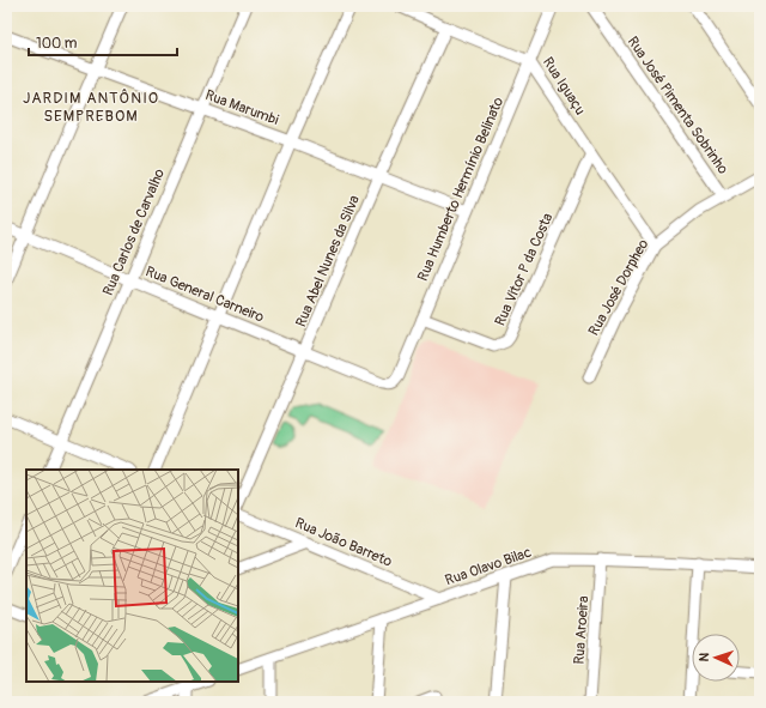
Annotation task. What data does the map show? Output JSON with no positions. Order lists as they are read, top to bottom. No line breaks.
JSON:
{"streets":{"street":["Rua Iguaçu","Rua José Pimenta Sobrinho","Rua Marumbi","Rua Humberto Hermínio Belinato","Rua Carlos de Carvalho","Rua Abel Nunes da Silva","Rua Vitor P da Costa","Rua José Dorpheo","Rua General Carneiro","Rua João Barreto","Rua Olavo Bilac","Rua Aroeira"]},"crossings":[["Rua Iguaçu","Rua Humberto Hermínio Belinato"],["Rua Iguaçu","Rua Abel Nunes da Silva"],["Rua Iguaçu","Rua Vitor P da Costa"],["Rua Iguaçu","Rua José Dorpheo"],["Rua José Pimenta Sobrinho","Rua José Dorpheo"],["Rua Marumbi","Rua Humberto Hermínio Belinato"],["Rua Marumbi","Rua Carlos de Carvalho"],["Rua Marumbi","Rua Abel Nunes da Silva"],["Rua Humberto Hermínio Belinato","Rua Vitor P da Costa"],["Rua Humberto Hermínio Belinato","Rua General Carneiro"],["Rua Carlos de Carvalho","Rua General Carneiro"],["Rua Abel Nunes da Silva","Rua General Carneiro"],["Rua João Barreto","Rua Olavo Bilac"],["Rua Olavo Bilac","Rua Aroeira"]],"districts":["JARDIM ANTÔNIO SEMPREBOM"],"scale_bar":"100 m","north":"left"}
